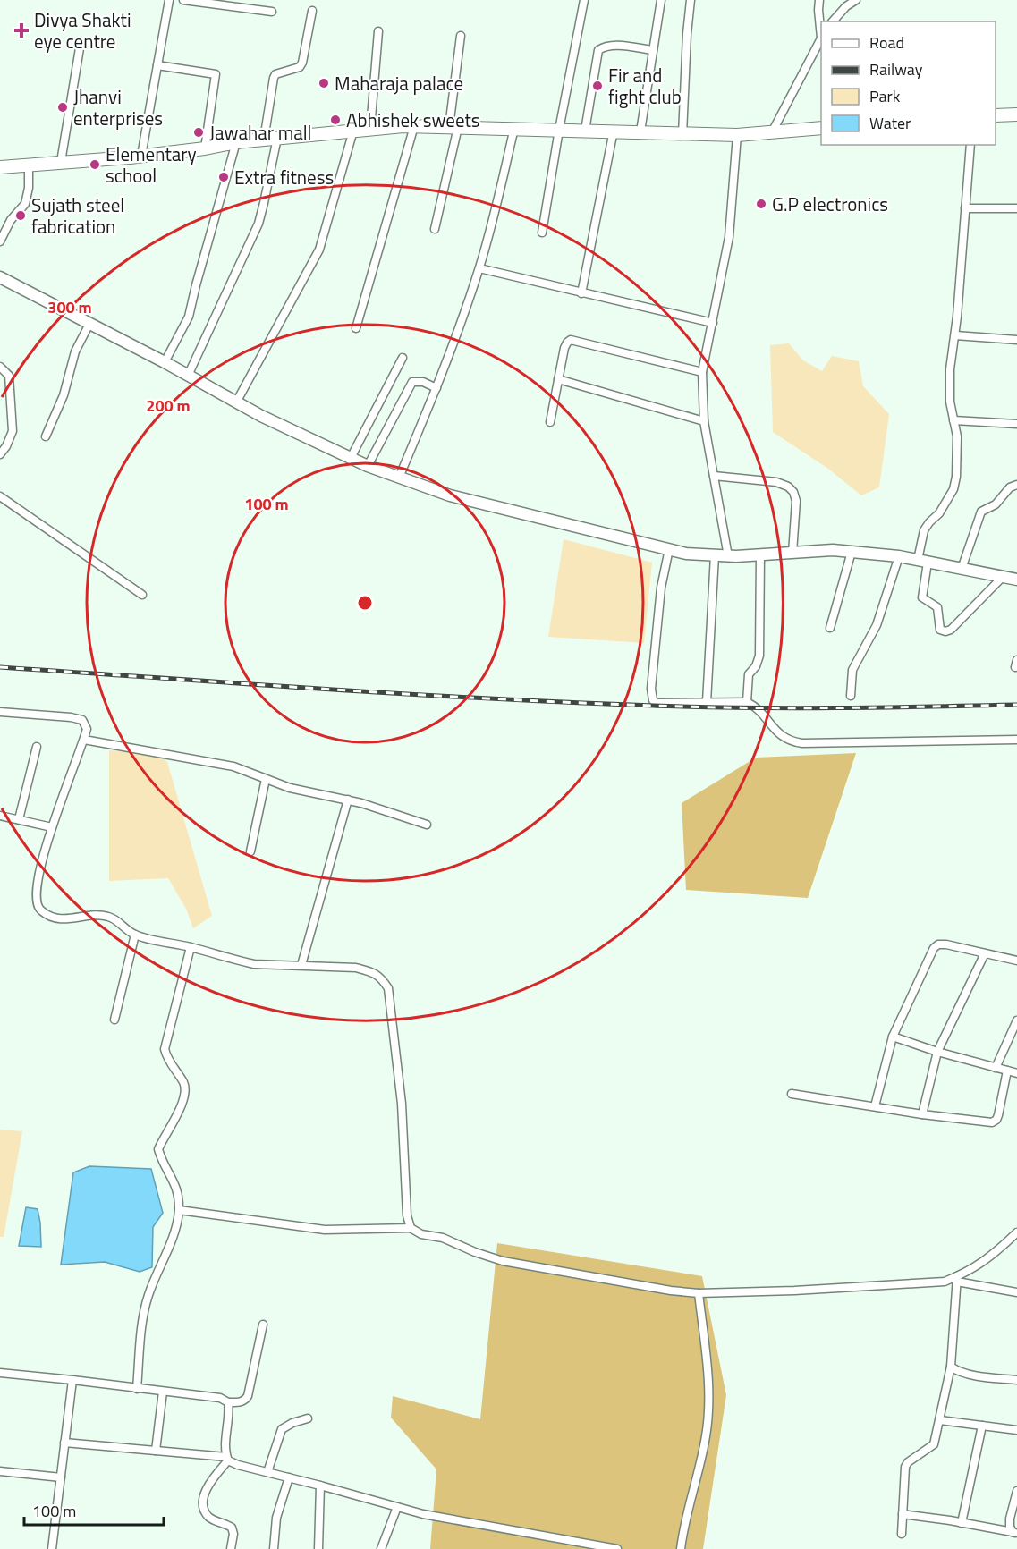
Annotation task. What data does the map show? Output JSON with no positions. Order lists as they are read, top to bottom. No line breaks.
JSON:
{"places":{"health":["Divya Shakti eye centre"],"other":["Maharaja palace","Fir and fight club","Jhanvi enterprises","Abhishek sweets","Jawahar mall","Elementary school","Extra fitness","G.P electronics","Sujath steel fabrication"]},"legend":["Road","Railway","Park","Water"],"scale_bar":"100 m","rings":["300 m","200 m","100 m"]}
